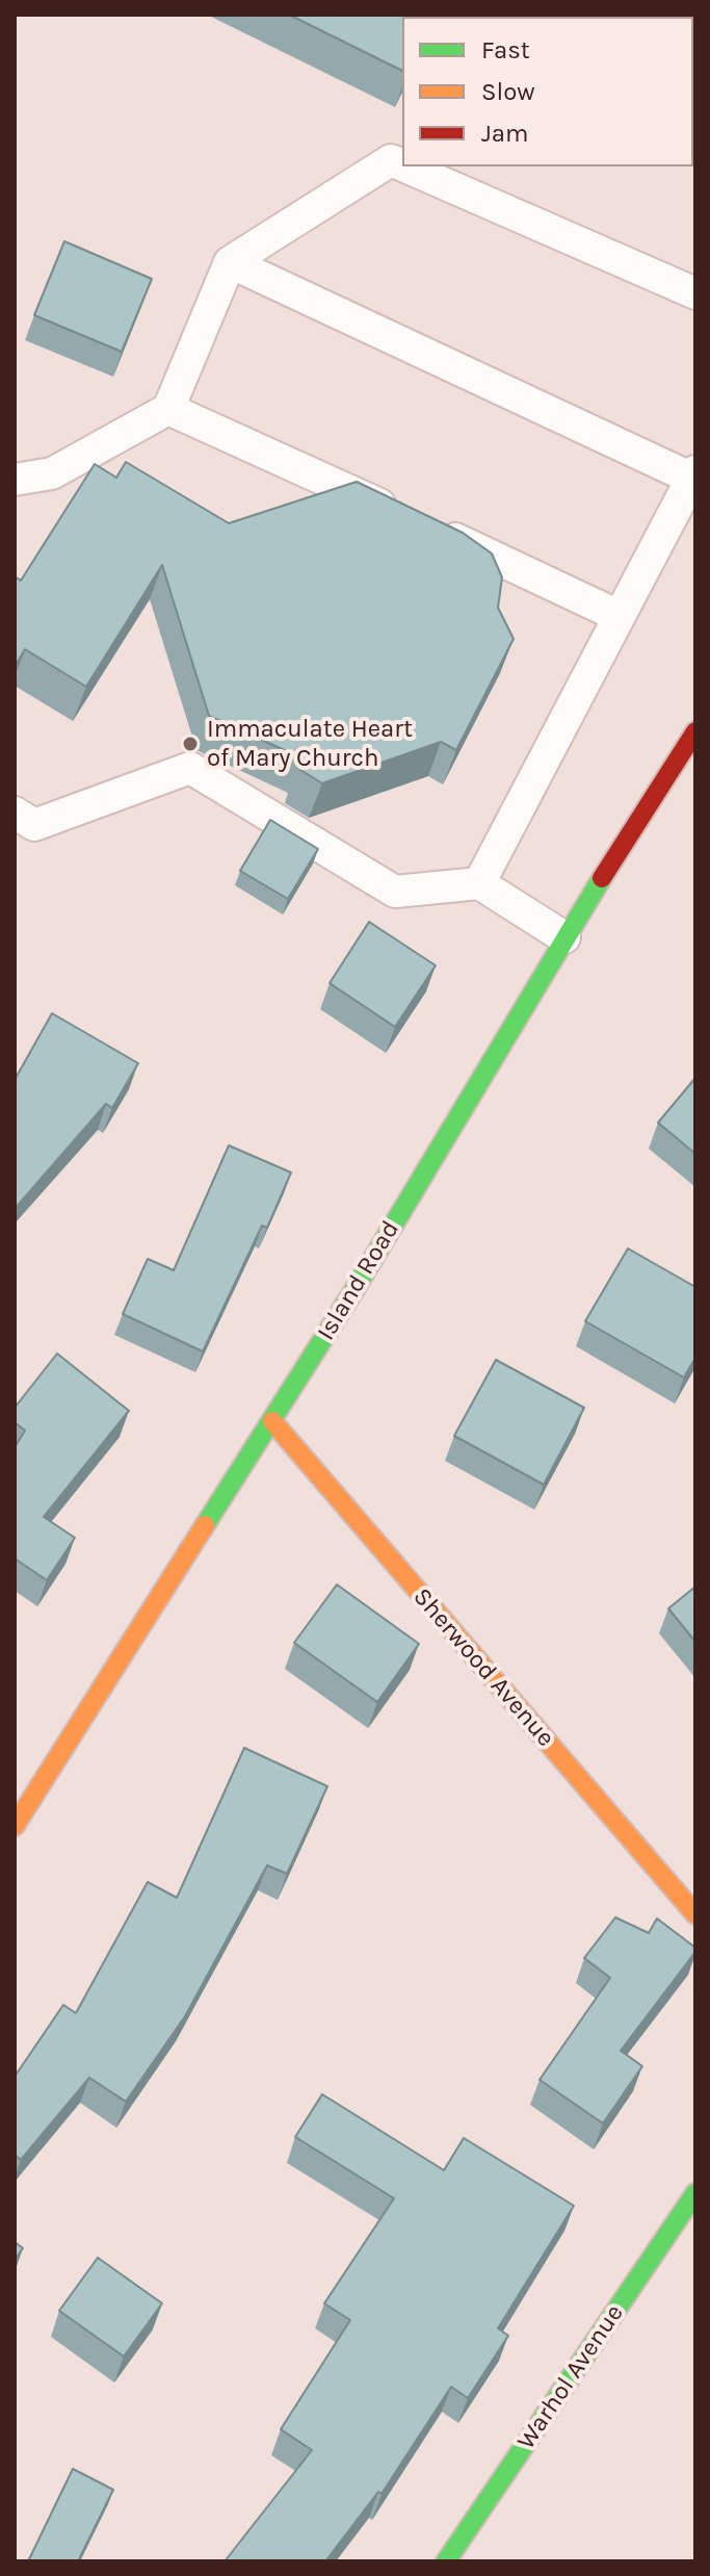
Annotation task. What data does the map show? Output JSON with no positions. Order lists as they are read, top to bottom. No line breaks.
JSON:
{"streets":{"main road":["Island Road","Sherwood Avenue","Warhol Avenue"]},"crossings":[["Island Road","Sherwood Avenue"]],"places":["Immaculate Heart of Mary Church"],"legend":["Fast","Slow","Jam"]}
